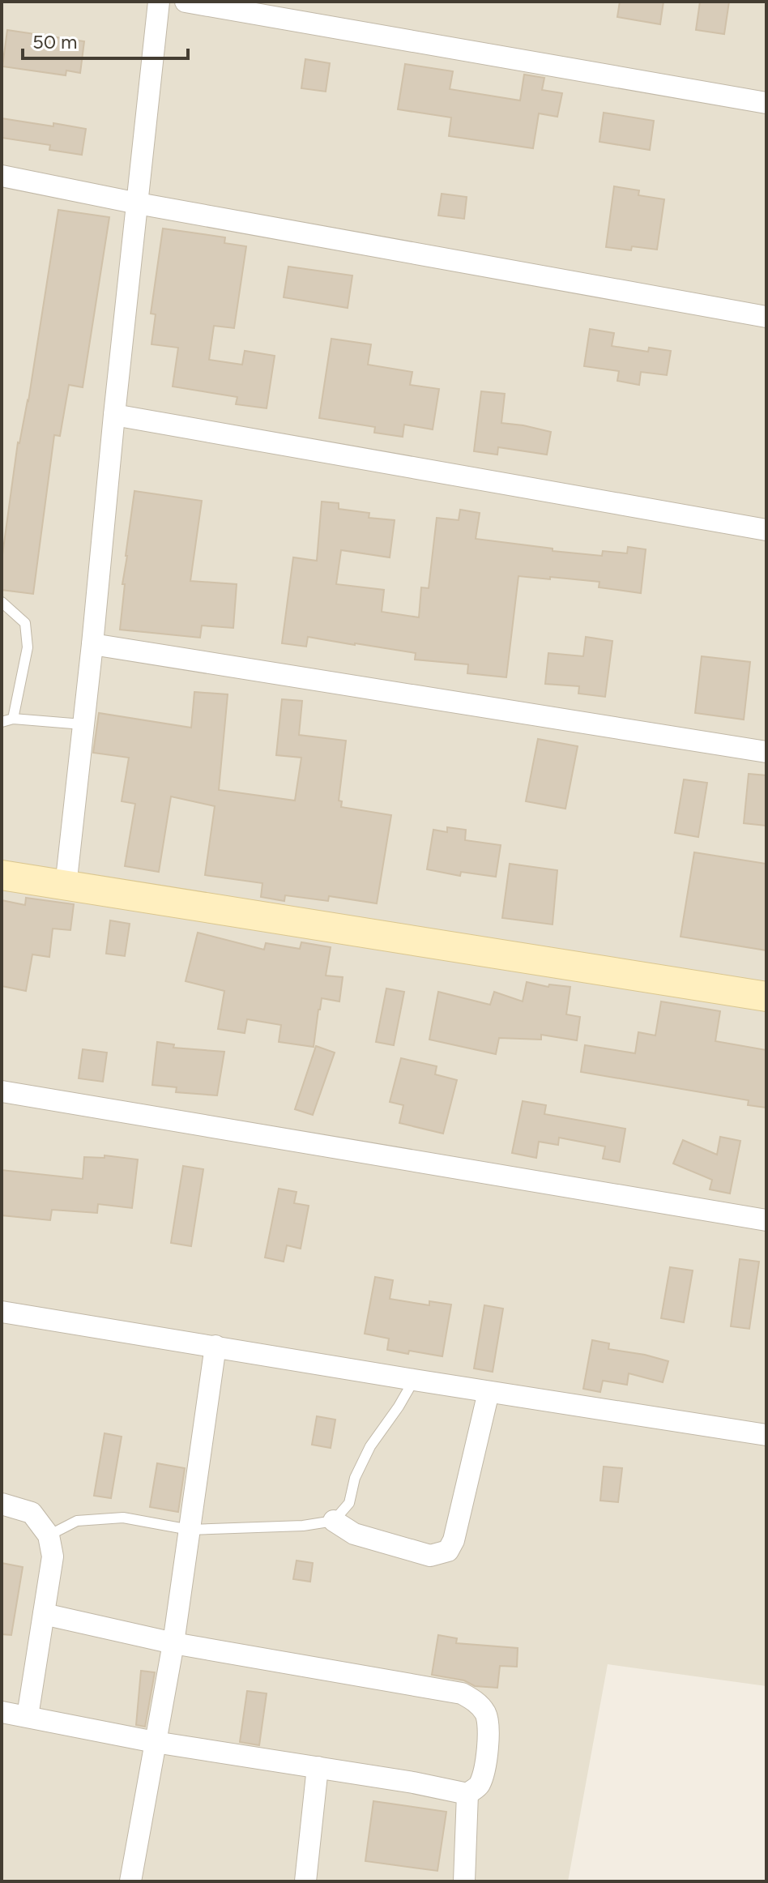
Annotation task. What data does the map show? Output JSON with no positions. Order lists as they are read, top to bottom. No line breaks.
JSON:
{"scale_bar":"50 m"}
